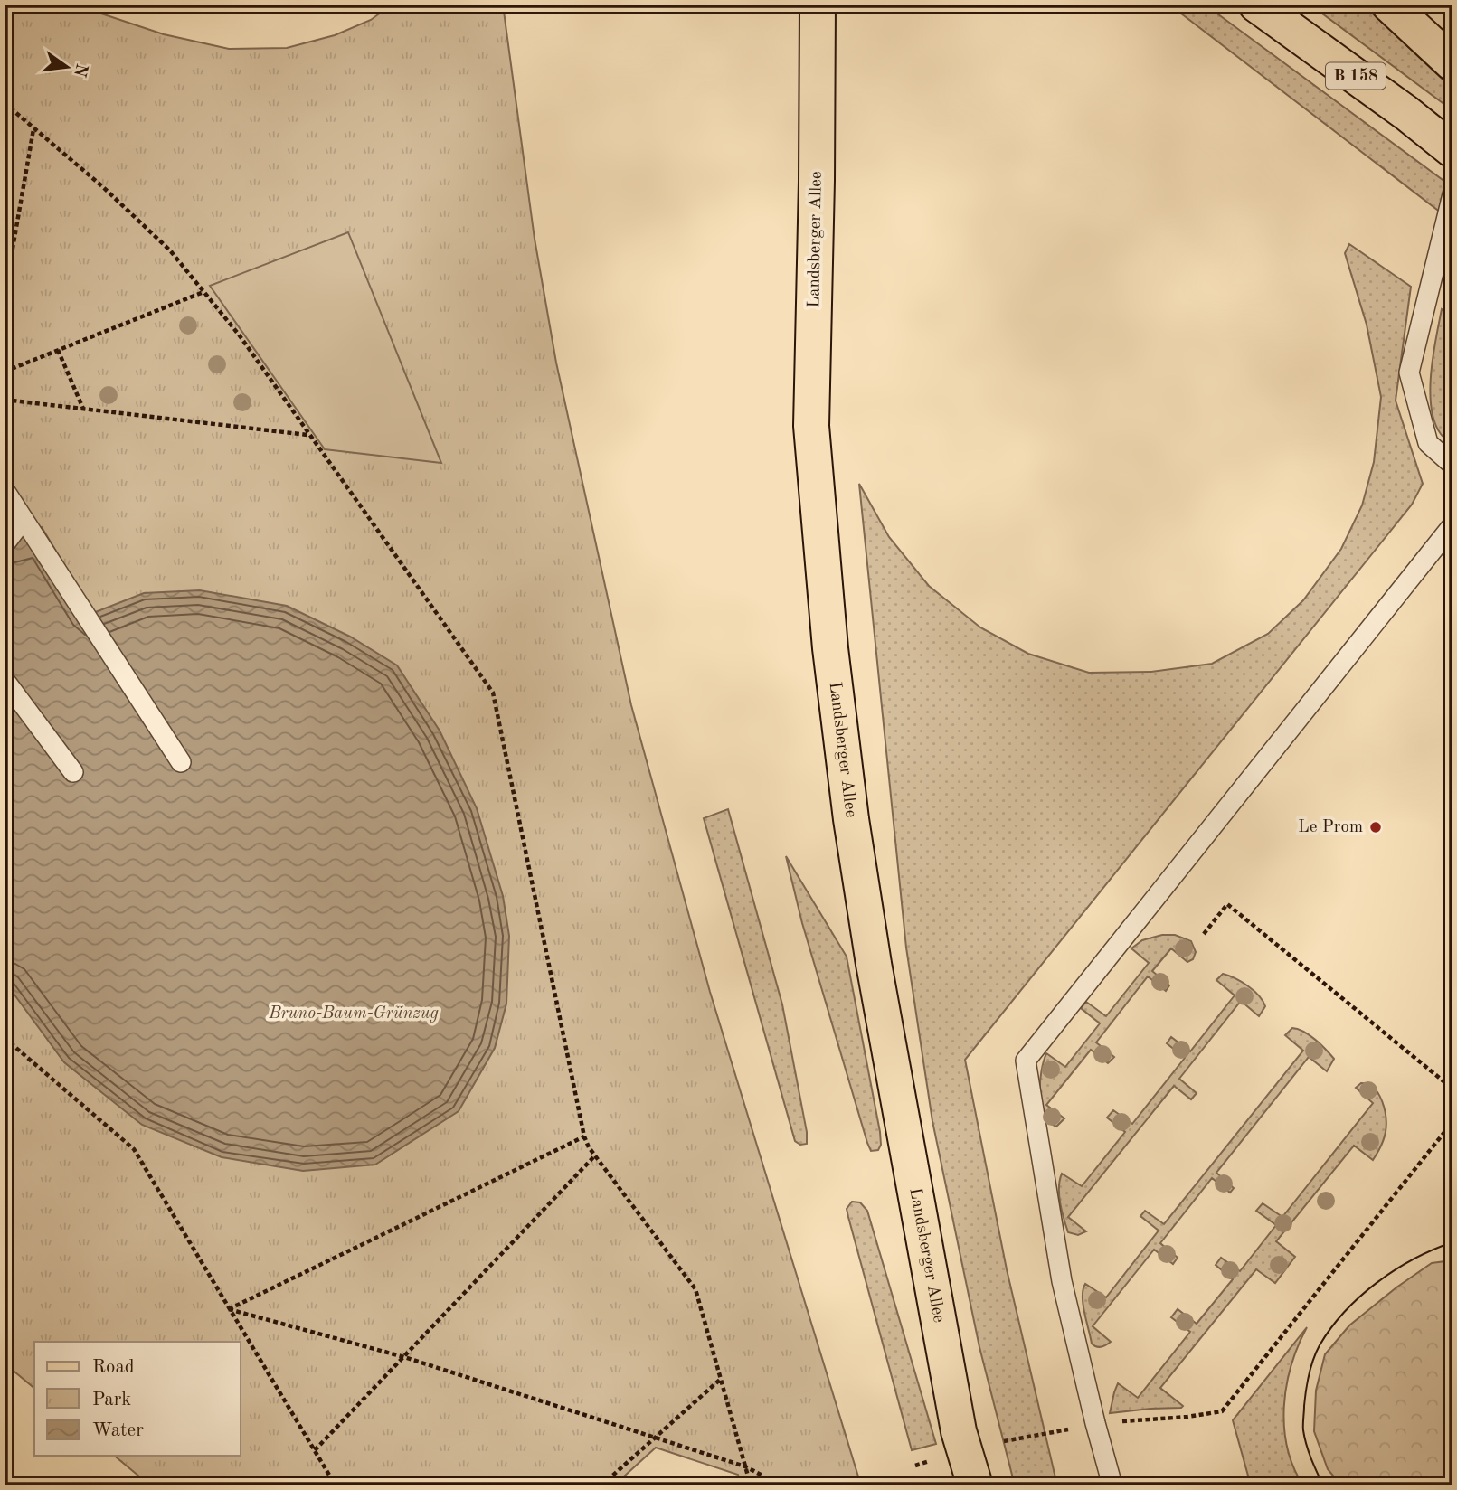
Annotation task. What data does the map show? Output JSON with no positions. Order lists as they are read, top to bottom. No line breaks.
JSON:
{"streets":{"main road":["B 158","Landsberger Allee"]},"parks":["Bruno-Baum-Grünzug"],"places":["Le Prom"],"legend":["Road","Park","Water"],"north":"right"}
